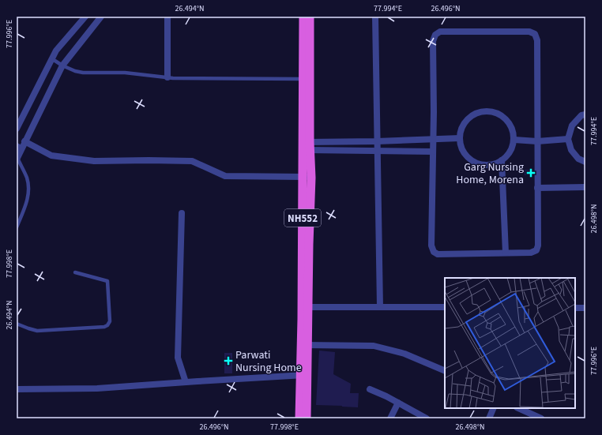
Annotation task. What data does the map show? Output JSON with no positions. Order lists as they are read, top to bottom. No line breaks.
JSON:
{"streets":{"highway":["NH552"]},"places":{"health":["Garg Nursing Home, Morena","Parwati Nursing Home"]},"coordinates":["26.494°N","77.994°E","26.496°N","77.996°E","26.498°N","77.998°E"]}
